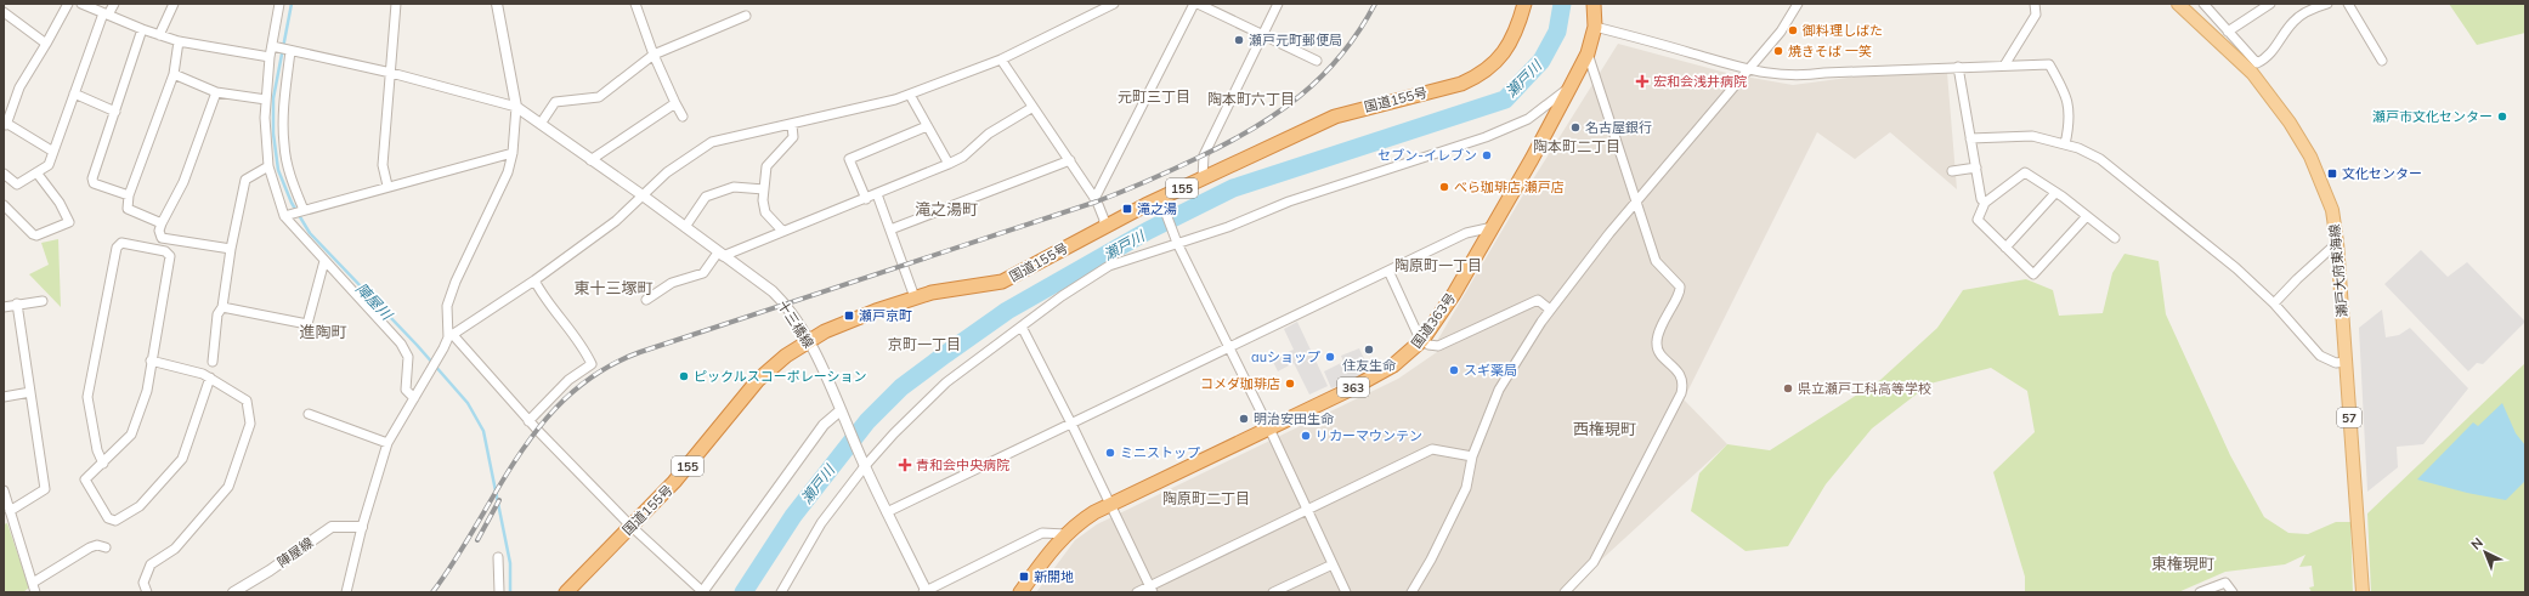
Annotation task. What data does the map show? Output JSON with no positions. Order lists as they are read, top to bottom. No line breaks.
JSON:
{"streets":{"highway":["国道155号","155","国道363号","363"],"main road":["瀬戸大府東海線","57"],"street":["十三橋線","陣屋線"]},"crossings":[["国道155号","十三橋線"]],"districts":["元町三丁目","陶本町六丁目","陶本町二丁目","滝之湯町","陶原町一丁目","東十三塚町","進陶町","京町一丁目","西権現町","陶原町二丁目","東権現町"],"water":["瀬戸川","陣屋川"],"places":{"other":["御料理しばた","瀬戸元町郵便局","焼きそば 一笑","瀬戸市文化センター","名古屋銀行","セブン-イレブン","べら珈琲店 瀬戸店","住友生命","auショップ","スギ薬局","ピックルスコーポレーション","コメダ珈琲店","県立瀬戸工科高等学校","明治安田生命","リカーマウンテン","ミニストップ"],"health":["宏和会浅井病院","青和会中央病院"],"transit":["文化センター","滝之湯","瀬戸京町","新開地"]},"north":"top left"}
